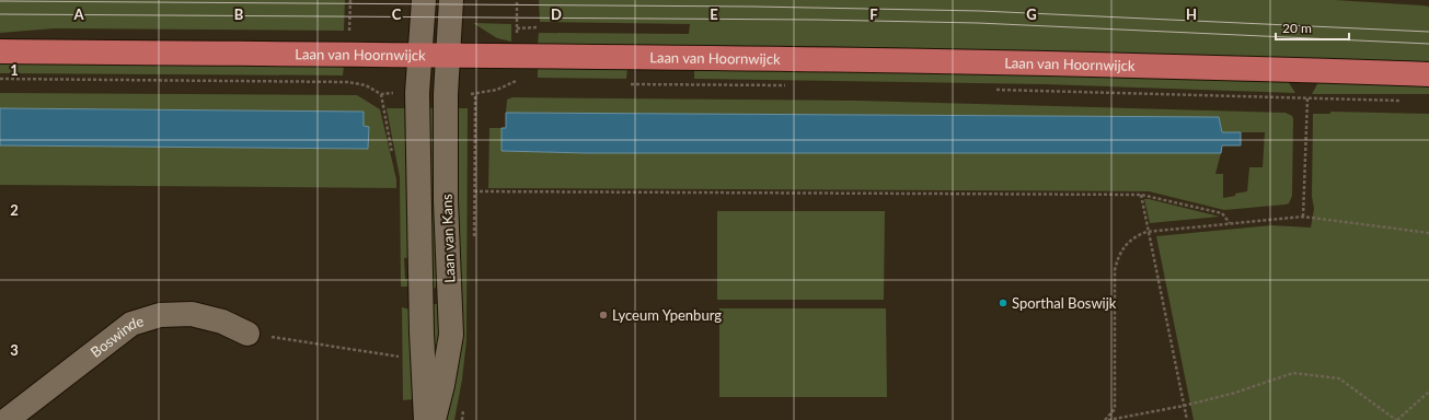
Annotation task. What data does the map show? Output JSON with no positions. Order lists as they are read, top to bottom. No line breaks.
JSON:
{"streets":{"main road":["Laan van Hoornwijck"],"street":["Laan van Kans","Boswinde"]},"crossings":[["Laan van Hoornwijck","Laan van Kans"]],"places":["Sporthal Boswijk","Lyceum Ypenburg"],"scale_bar":"20 m","grid":{"columns":["A","B","C","D","E","F","G","H"],"rows":["1","2","3"]}}
